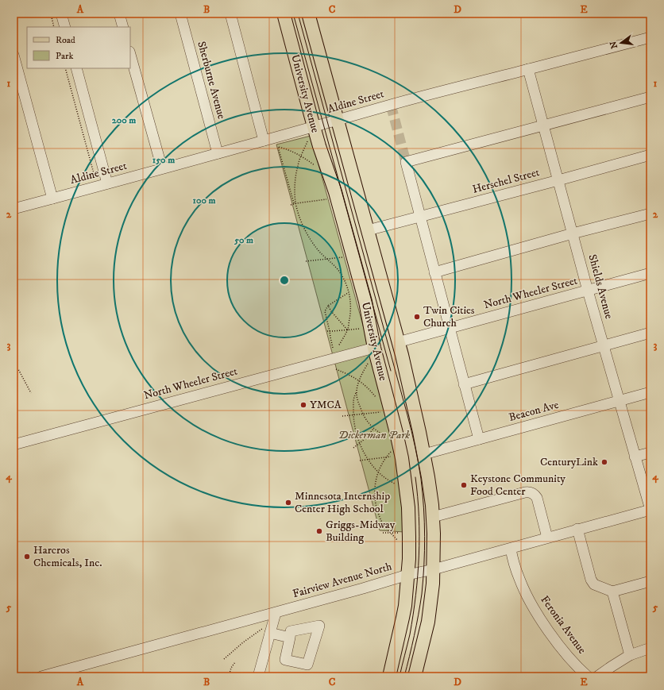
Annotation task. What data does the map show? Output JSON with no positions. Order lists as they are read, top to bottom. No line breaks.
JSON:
{"streets":{"main road":["University Avenue"],"street":["Sherburne Avenue","Aldine Street","Herschel Street","Shields Avenue","North Wheeler Street","Beacon Ave","Fairview Avenue North","Feronia Avenue"]},"crossings":[["Sherburne Avenue","Aldine Street"],["University Avenue","Aldine Street"],["University Avenue","Herschel Street"],["University Avenue","North Wheeler Street"],["University Avenue","Beacon Ave"],["University Avenue","Fairview Avenue North"],["Aldine Street","Shields Avenue"],["Herschel Street","Shields Avenue"],["Shields Avenue","North Wheeler Street"],["Shields Avenue","Beacon Ave"],["Shields Avenue","Fairview Avenue North"],["Fairview Avenue North","Feronia Avenue"]],"parks":["Dickerman Park"],"places":["Twin Cities Church","YMCA","CenturyLink","Keystone Community Food Center","Minnesota Internship Center High School","Griggs-Midway Building","Harcros Chemicals, Inc."],"legend":["Road","Park"],"north":"left","grid":{"columns":["A","B","C","D","E"],"rows":["1","2","3","4","5"]},"rings":["200 m","150 m","100 m","50 m"]}
